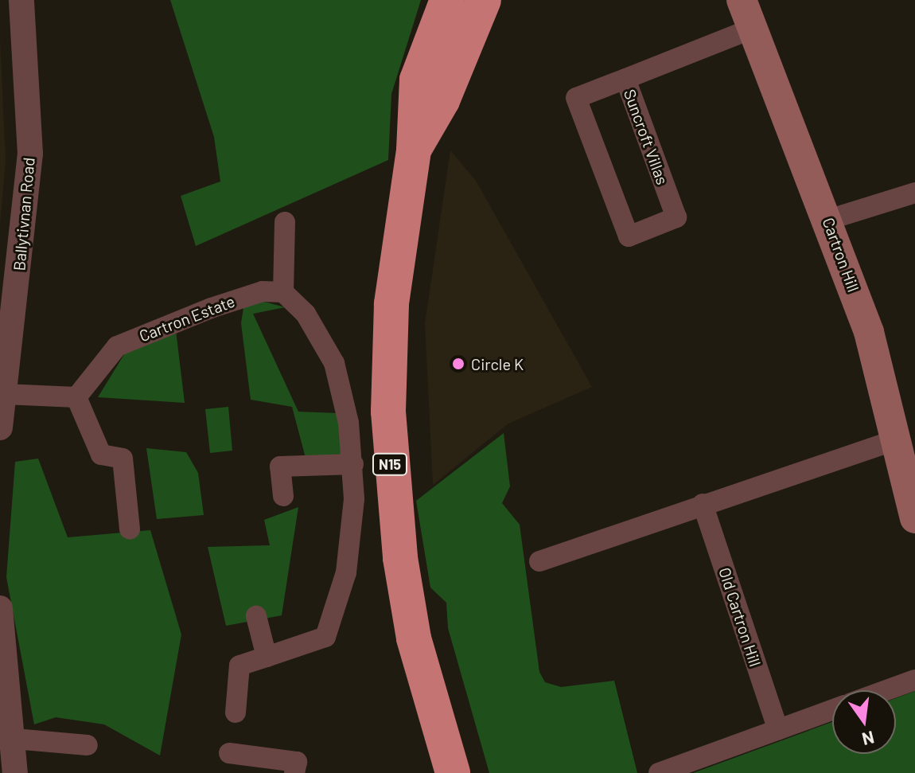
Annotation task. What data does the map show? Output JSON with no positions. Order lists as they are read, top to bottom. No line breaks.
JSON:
{"streets":{"highway":["N15"],"main road":["Cartron Hill"],"street":["Suncroft Villas","Ballytivnan Road","Cartron Estate","Old Cartron Hill"]},"crossings":[["Suncroft Villas","Cartron Hill"]],"places":["Circle K"],"north":"bottom"}
